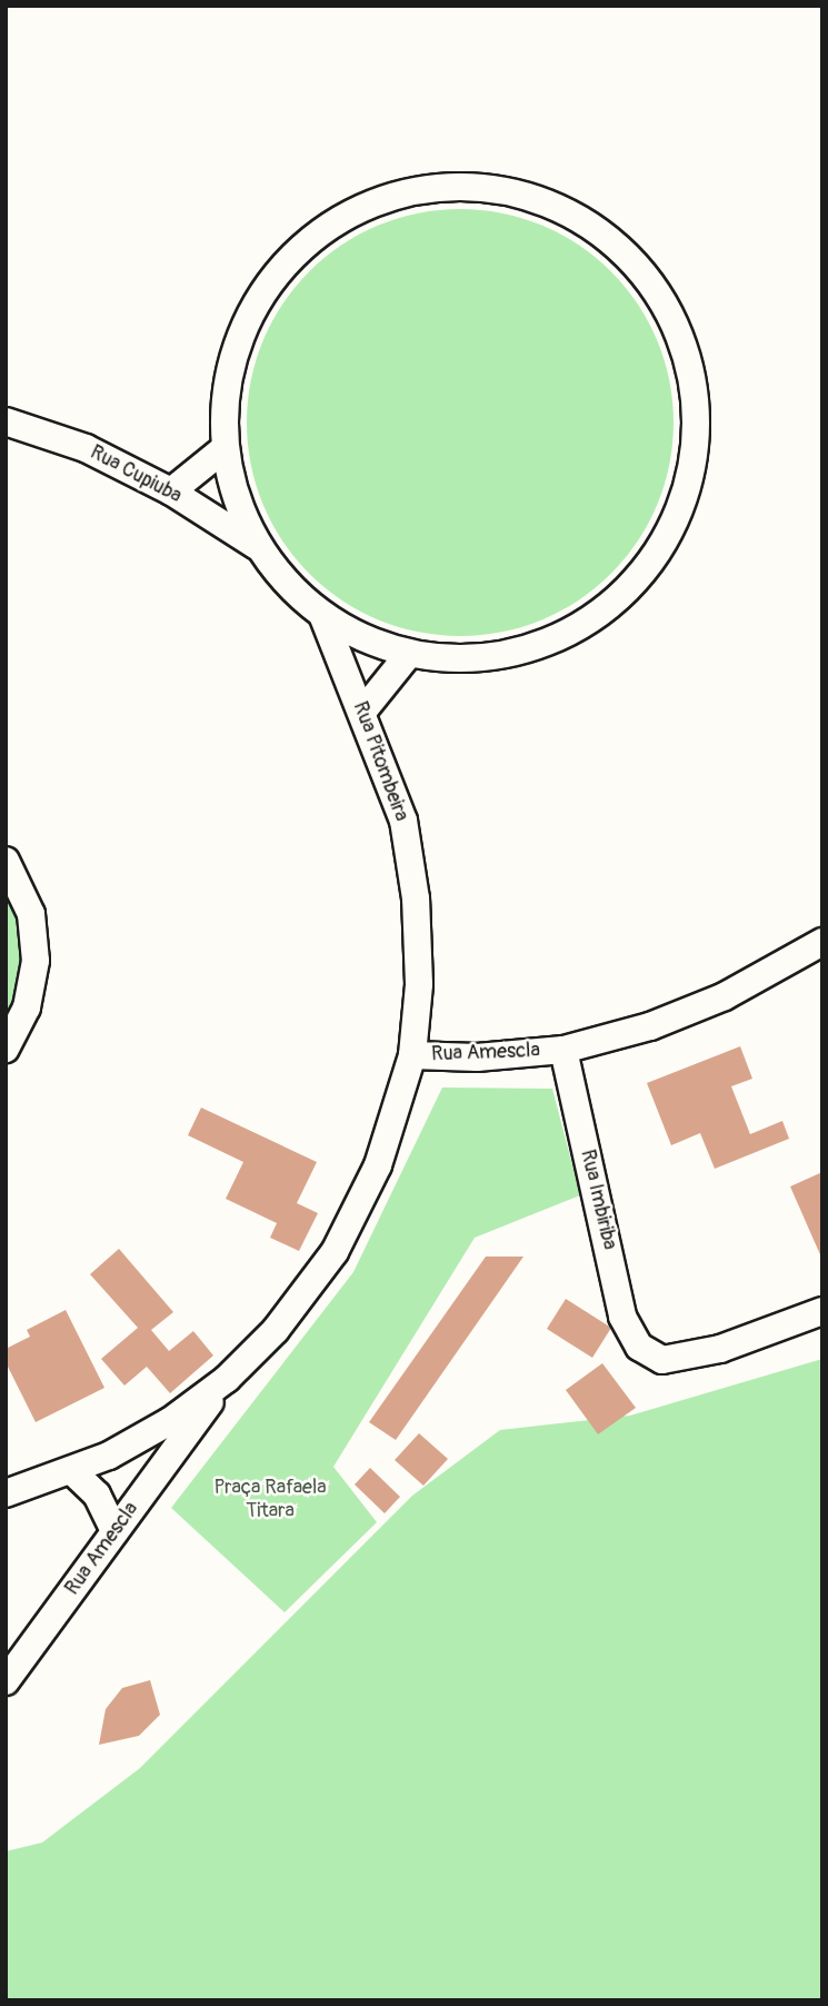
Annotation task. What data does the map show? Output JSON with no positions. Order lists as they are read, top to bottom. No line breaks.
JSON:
{"streets":{"street":["Rua Cupiuba","Rua Pitombeira","Rua Amescla","Rua Imbiriba"]},"crossings":[["Rua Cupiuba","Rua Pitombeira"],["Rua Pitombeira","Rua Amescla"],["Rua Amescla","Rua Imbiriba"]],"parks":["Praça Rafaela Titara"]}
